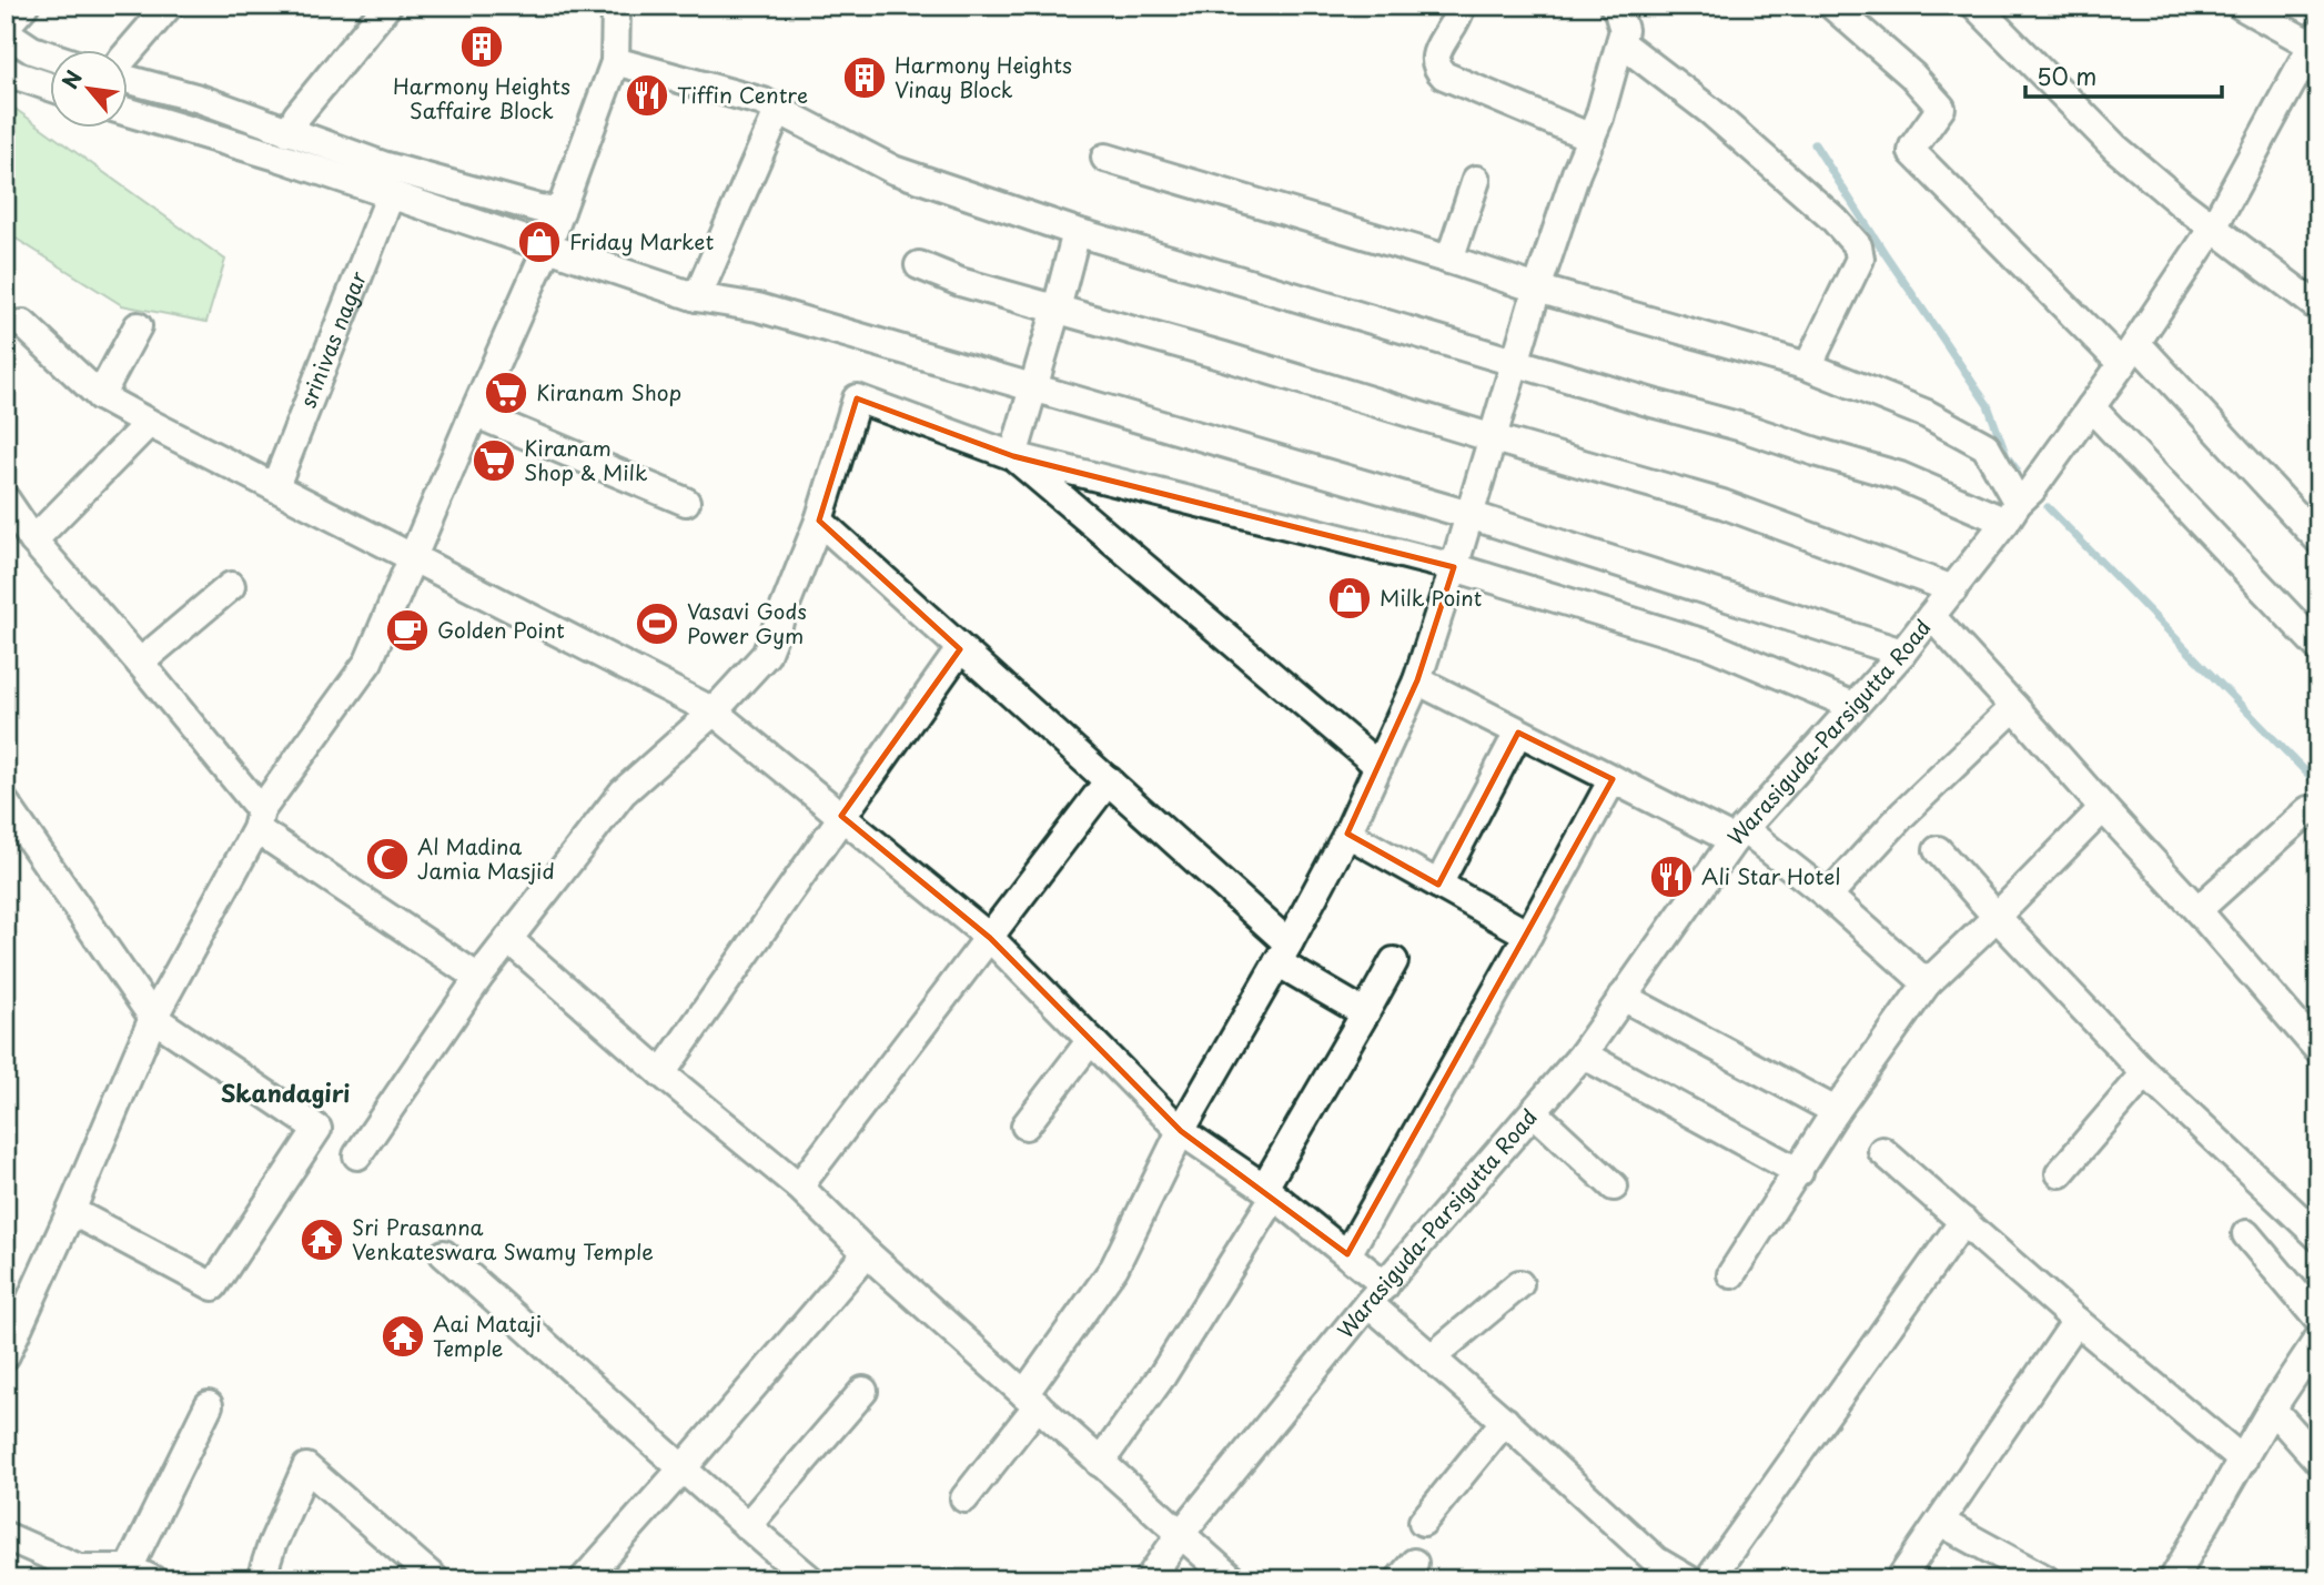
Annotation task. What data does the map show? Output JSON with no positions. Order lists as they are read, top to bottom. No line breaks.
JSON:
{"streets":{"street":["srinivas nagar","Warasiguda-Parsigutta Road"]},"districts":["Skandagiri"],"places":{"building":["Harmony Heights Saffaire Block","Harmony Heights Vinay Block"],"restaurant":["Tiffin Centre","Ali Star Hotel"],"shop":["Friday Market","Milk Point"],"supermarket":["Kiranam Shop","Kiranam Shop & Milk"],"sports":["Vasavi Gods Power Gym"],"cafe":["Golden Point"],"mosque":["Al Madina Jamia Masjid"],"temple":["Sri Prasanna Venkateswara Swamy Temple","Aai Mataji Temple"]},"scale_bar":"50 m","north":"top left"}
